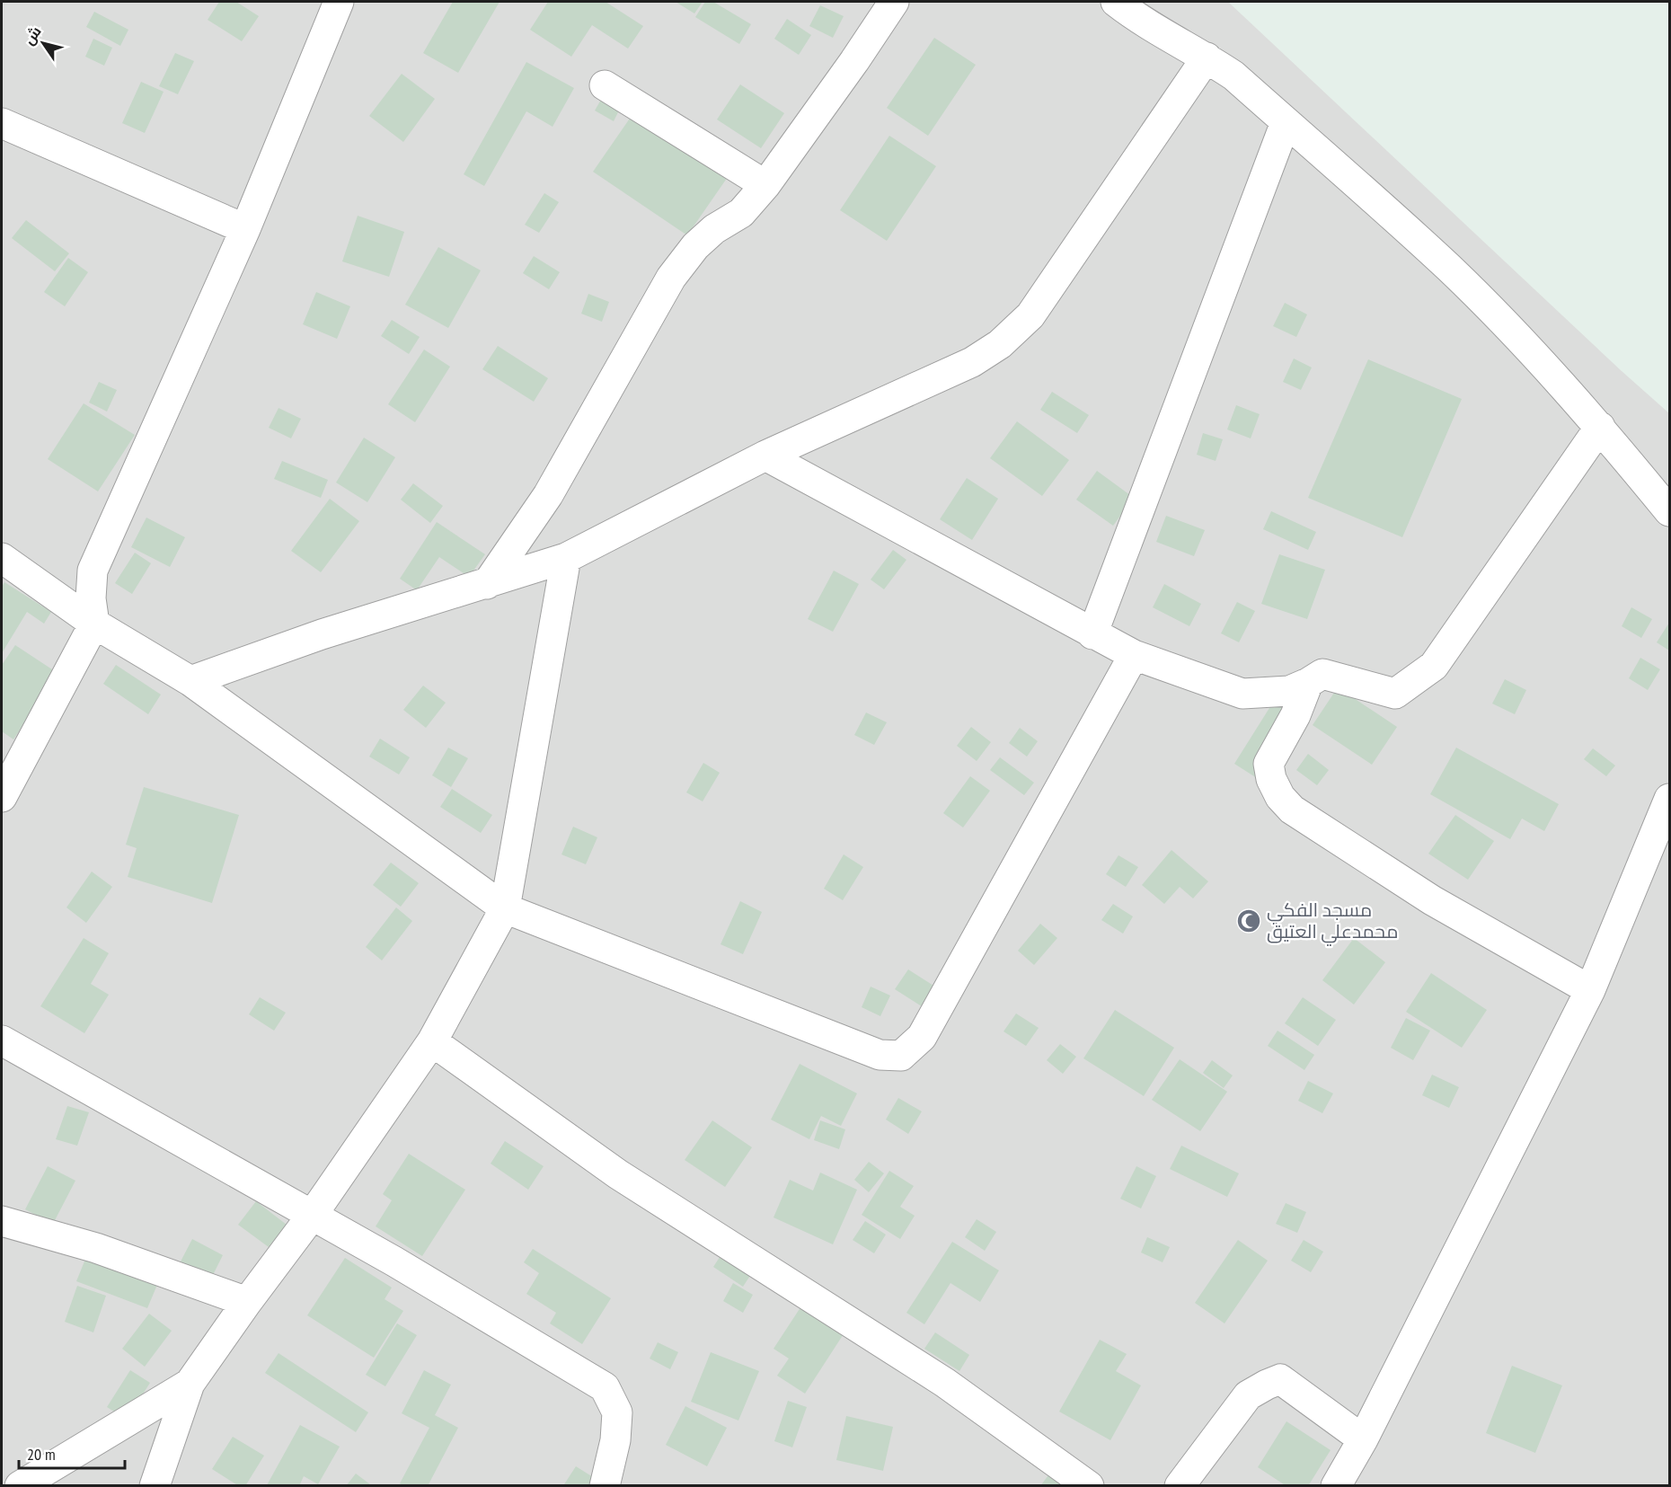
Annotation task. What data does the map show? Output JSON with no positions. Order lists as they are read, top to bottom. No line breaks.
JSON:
{"places":{"mosque":["مسجد الفكي محمدعلي العتيق"]},"scale_bar":"20 m","north":"top left"}
